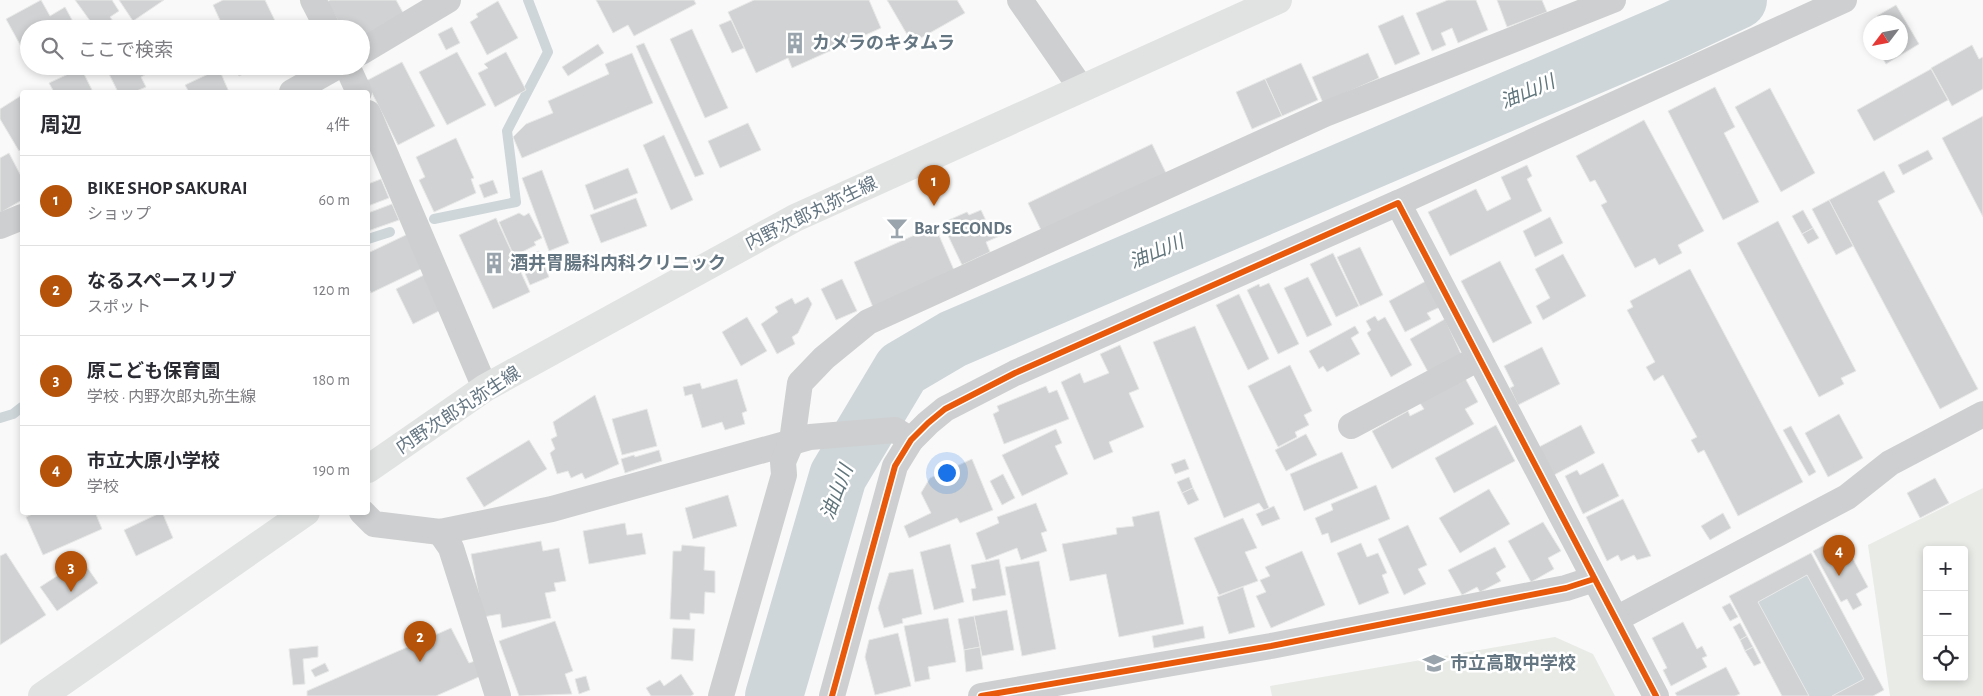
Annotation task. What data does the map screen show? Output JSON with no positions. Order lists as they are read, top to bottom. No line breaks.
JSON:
{"streets":{"main road":["内野次郎丸弥生線"]},"water":["油山川"],"places":{"building":["カメラのキタムラ","酒井胃腸科内科クリニック"],"bar":["Bar SECONDs"],"school or university":["市立高取中学校"]},"north":"bottom left","page":{"search":"ここで検索","heading":["周辺","4件"],"list":[{"mark":"1","name":"BIKE SHOP SAKURAI","note":"ショップ","value":"60 m"},{"mark":"2","name":"なるスペースリブ","note":"スポット","value":"120 m"},{"mark":"3","name":"原こども保育園","note":"学校 · 内野次郎丸弥生線","value":"180 m"},{"mark":"4","name":"市立大原小学校","note":"学校","value":"190 m"}],"pins":["1","4","3","2"],"map_buttons":["+","−"]}}
